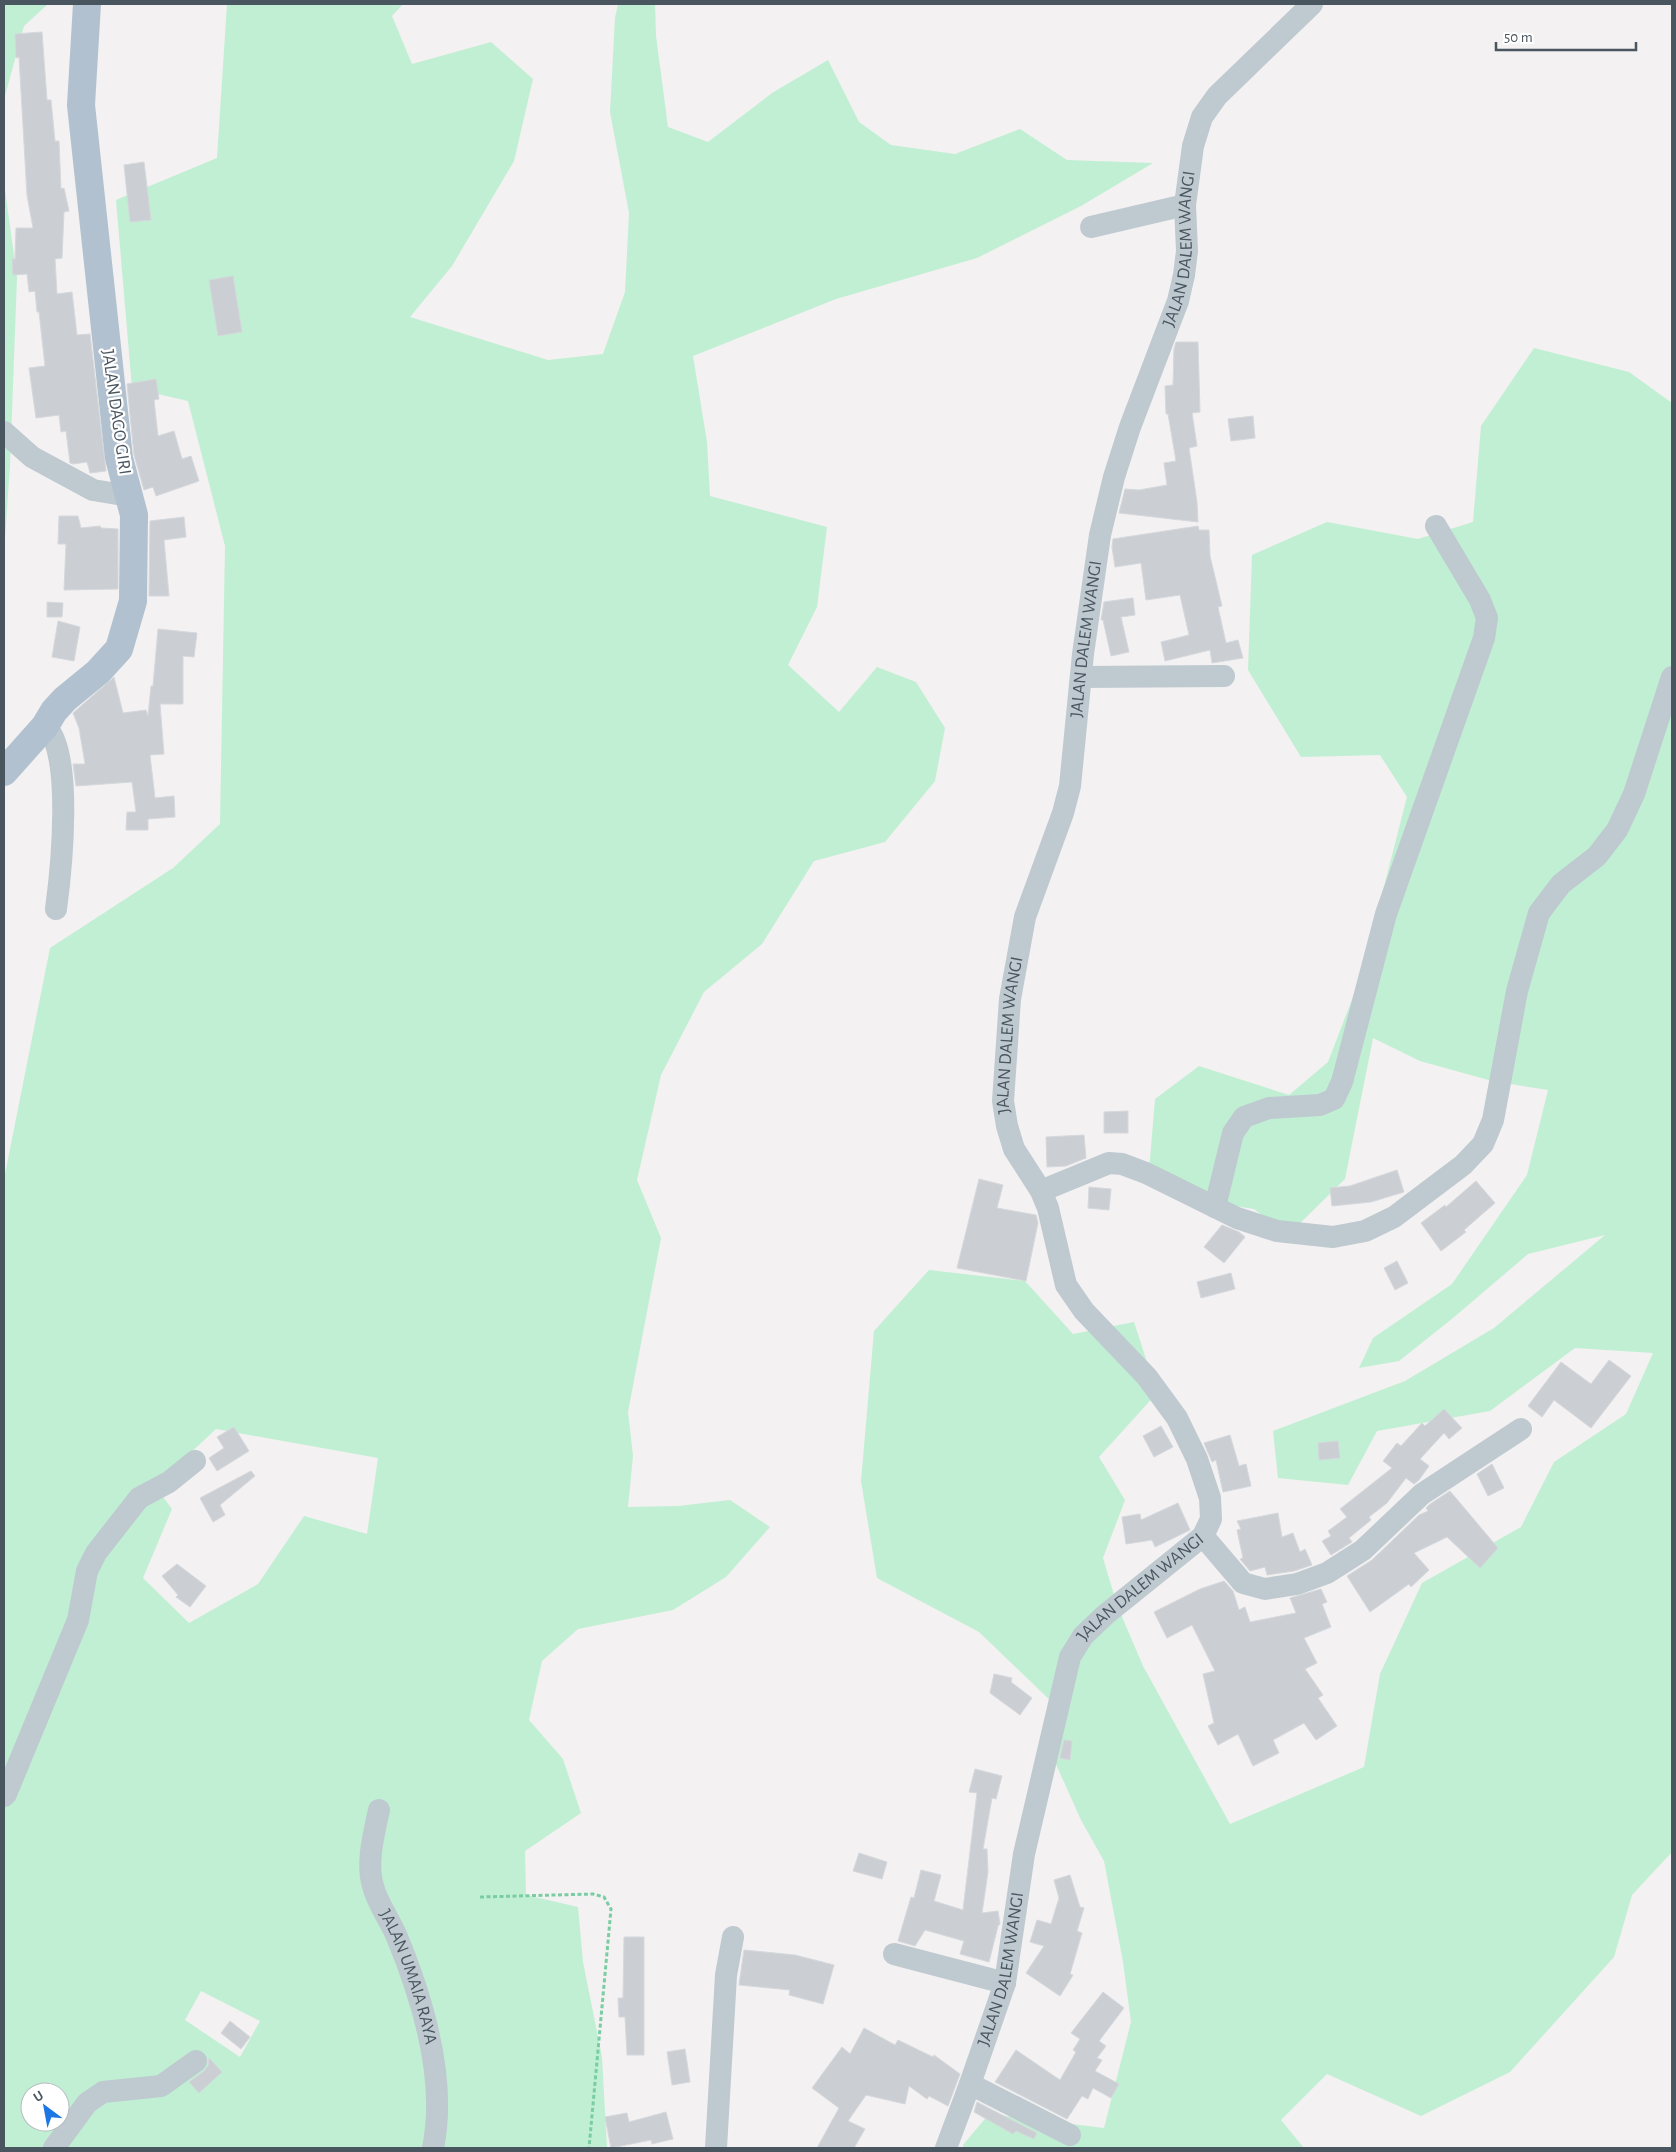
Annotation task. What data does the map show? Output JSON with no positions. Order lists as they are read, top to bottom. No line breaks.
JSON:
{"streets":{"main road":["JALAN DAGO GIRI"],"street":["JALAN DALEM WANGI","JALAN UMAIA RAYA"]},"scale_bar":"50 m","north":"top left"}
